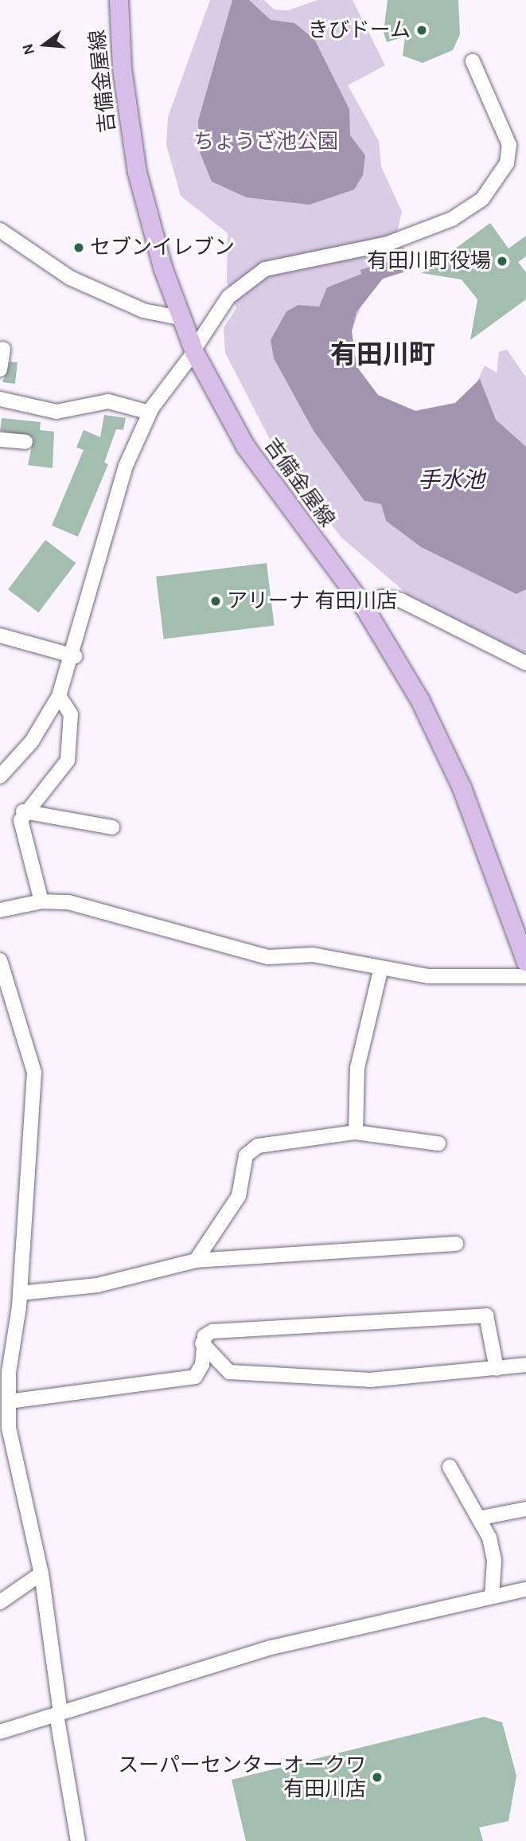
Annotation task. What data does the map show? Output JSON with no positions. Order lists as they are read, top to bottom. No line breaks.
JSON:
{"streets":{"main road":["吉備金屋線"]},"districts":["有田川町"],"water":["手水池"],"parks":["ちょうざ池公園"],"places":["きびドーム","セブンイレブン","有田川町役場","アリーナ 有田川店","スーパーセンターオークワ 有田川店"],"north":"left"}
